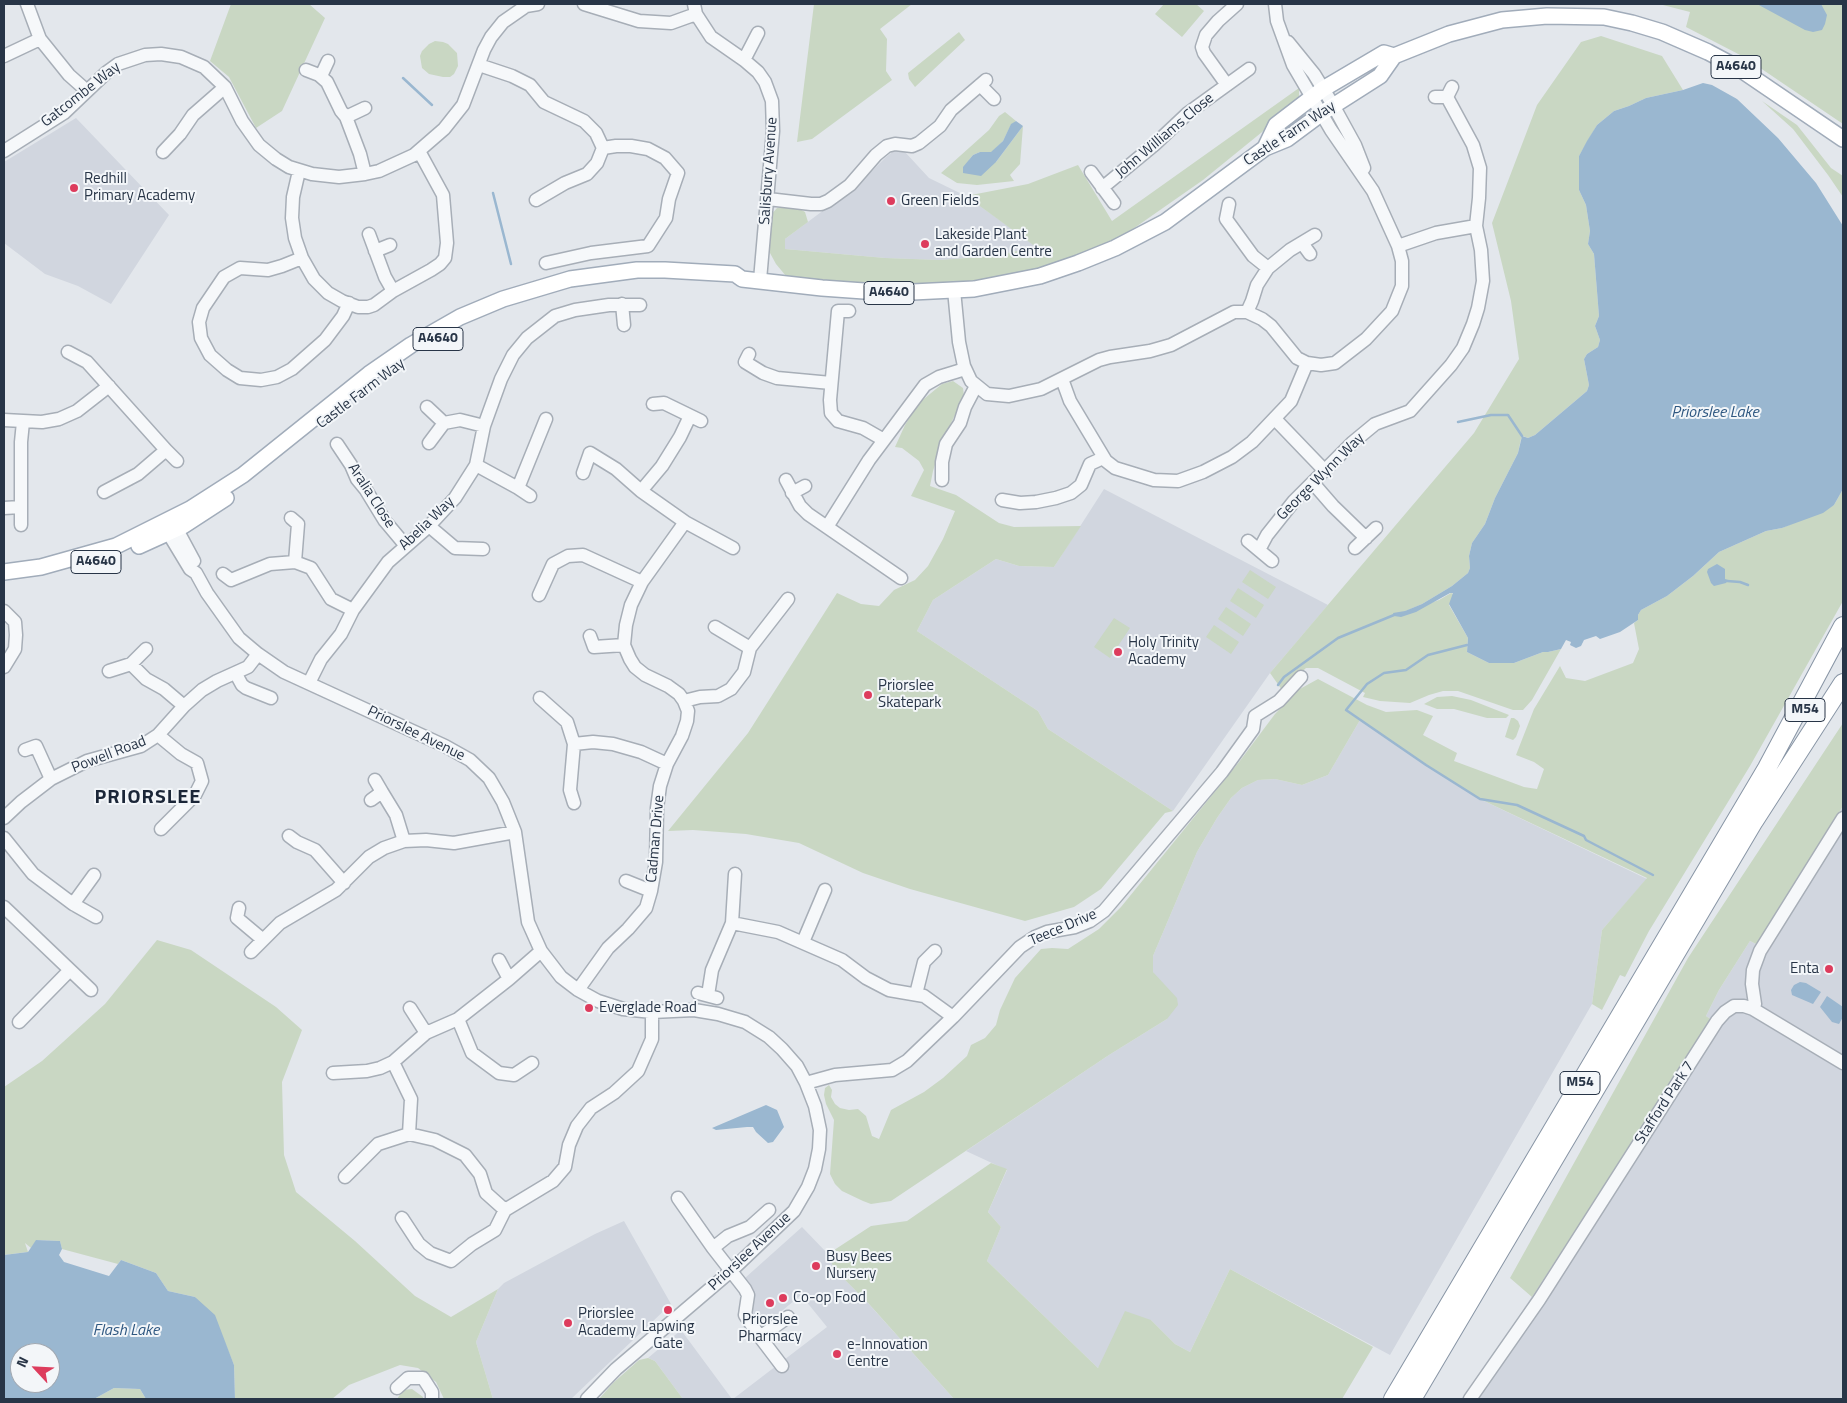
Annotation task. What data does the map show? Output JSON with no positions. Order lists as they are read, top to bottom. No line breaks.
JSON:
{"streets":{"highway":["M54"],"main road":["A4640","Castle Farm Way"],"street":["Gatcombe Way","John Williams Close","Salisbury Avenue","George Wynn Way","Aralia Close","Abelia Way","Priorslee Avenue","Powell Road","Cadman Drive","Teece Drive","Stafford Park 7"]},"crossings":[["Castle Farm Way","Salisbury Avenue"],["Castle Farm Way","Priorslee Avenue"],["Aralia Close","Abelia Way"],["Abelia Way","Priorslee Avenue"],["Priorslee Avenue","Powell Road"],["Priorslee Avenue","Cadman Drive"],["Priorslee Avenue","Teece Drive"]],"districts":["PRIORSLEE"],"water":["Priorslee Lake","Flash Lake"],"places":["Redhill Primary Academy","Green Fields","Lakeside Plant and Garden Centre","Holy Trinity Academy","Priorslee Skatepark","Enta","Everglade Road","Busy Bees Nursery","Co-op Food","Priorslee Pharmacy","Lapwing Gate","Priorslee Academy","e-Innovation Centre"],"north":"top left"}
